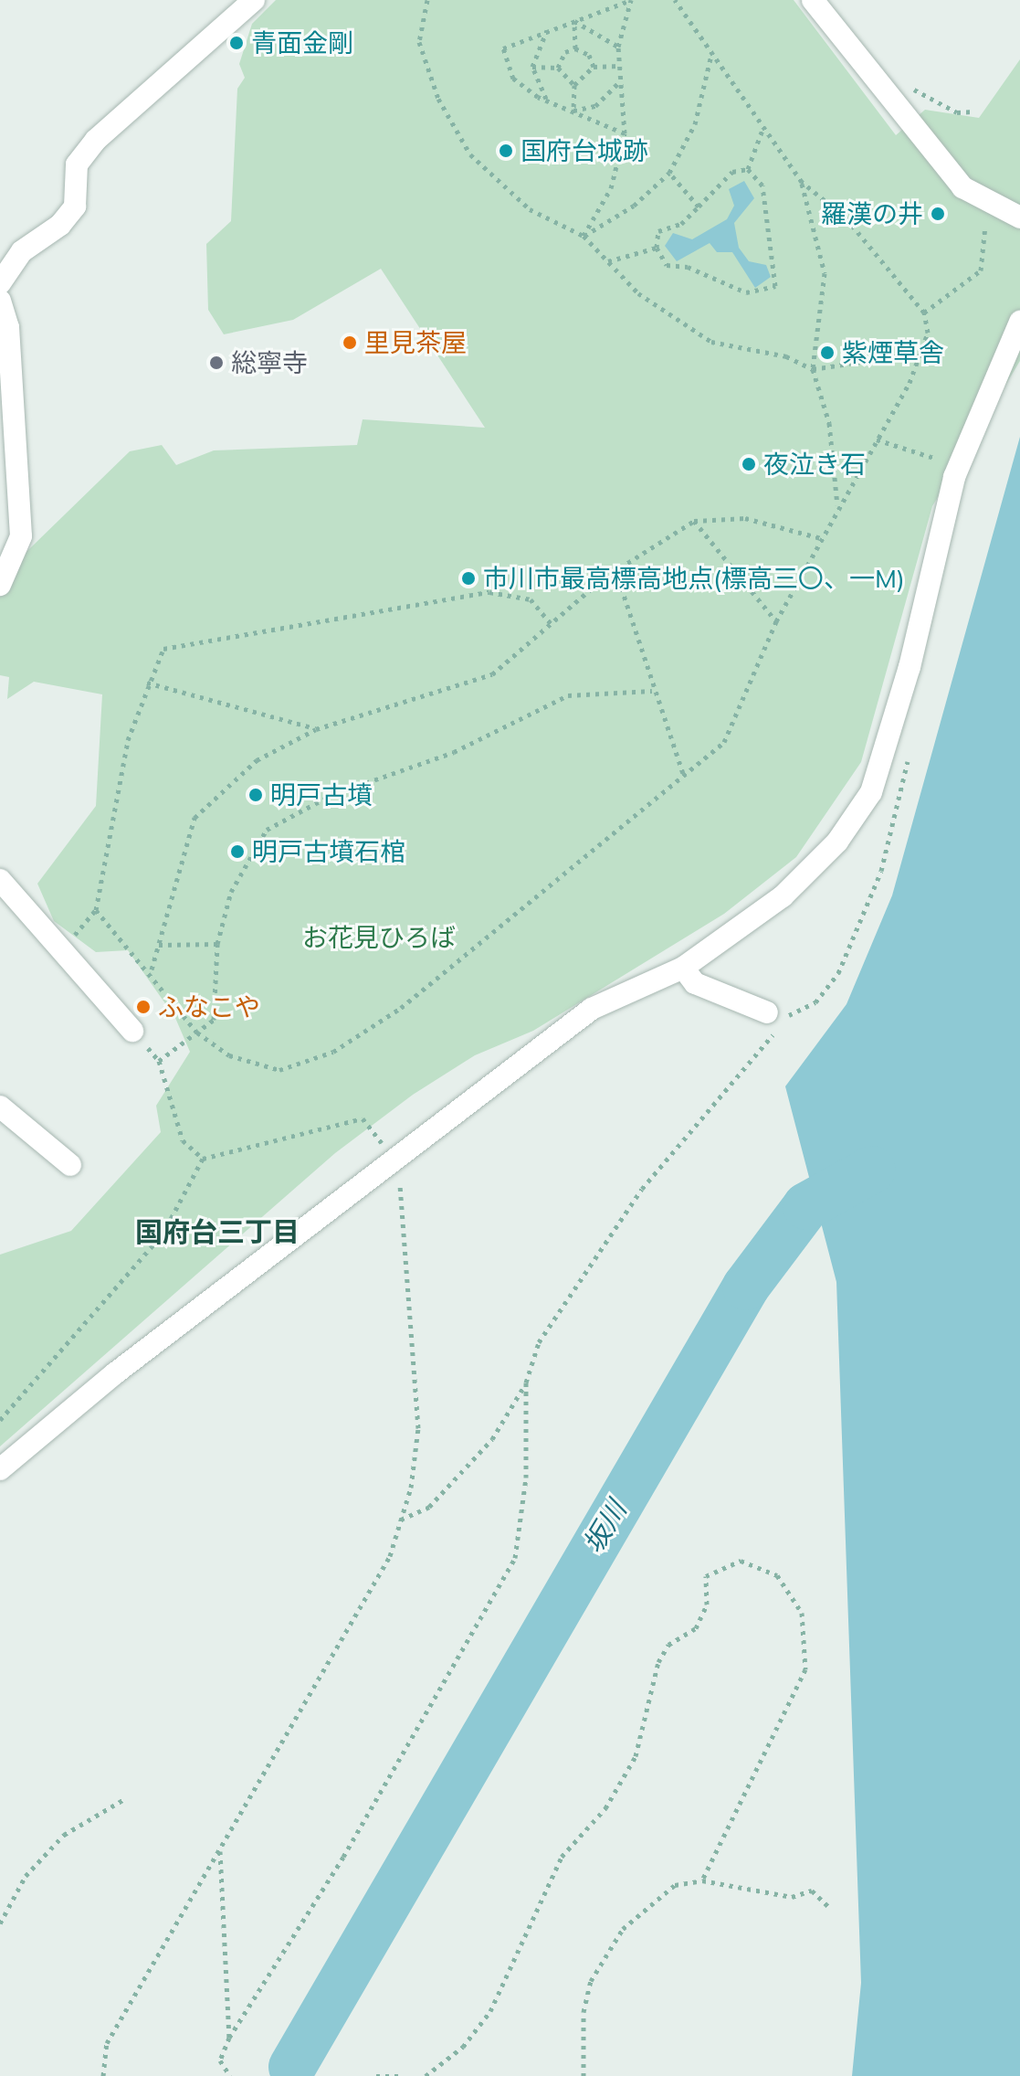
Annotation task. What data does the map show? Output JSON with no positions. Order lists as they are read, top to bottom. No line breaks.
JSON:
{"districts":["国府台三丁目"],"water":["坂川"],"parks":["お花見ひろば"],"places":["青面金剛","国府台城跡","羅漢の井","里見茶屋","紫煙草舎","総寧寺","夜泣き石","市川市最高標高地点(標高三〇、一M)","明戸古墳","明戸古墳石棺","ふなこや"]}
